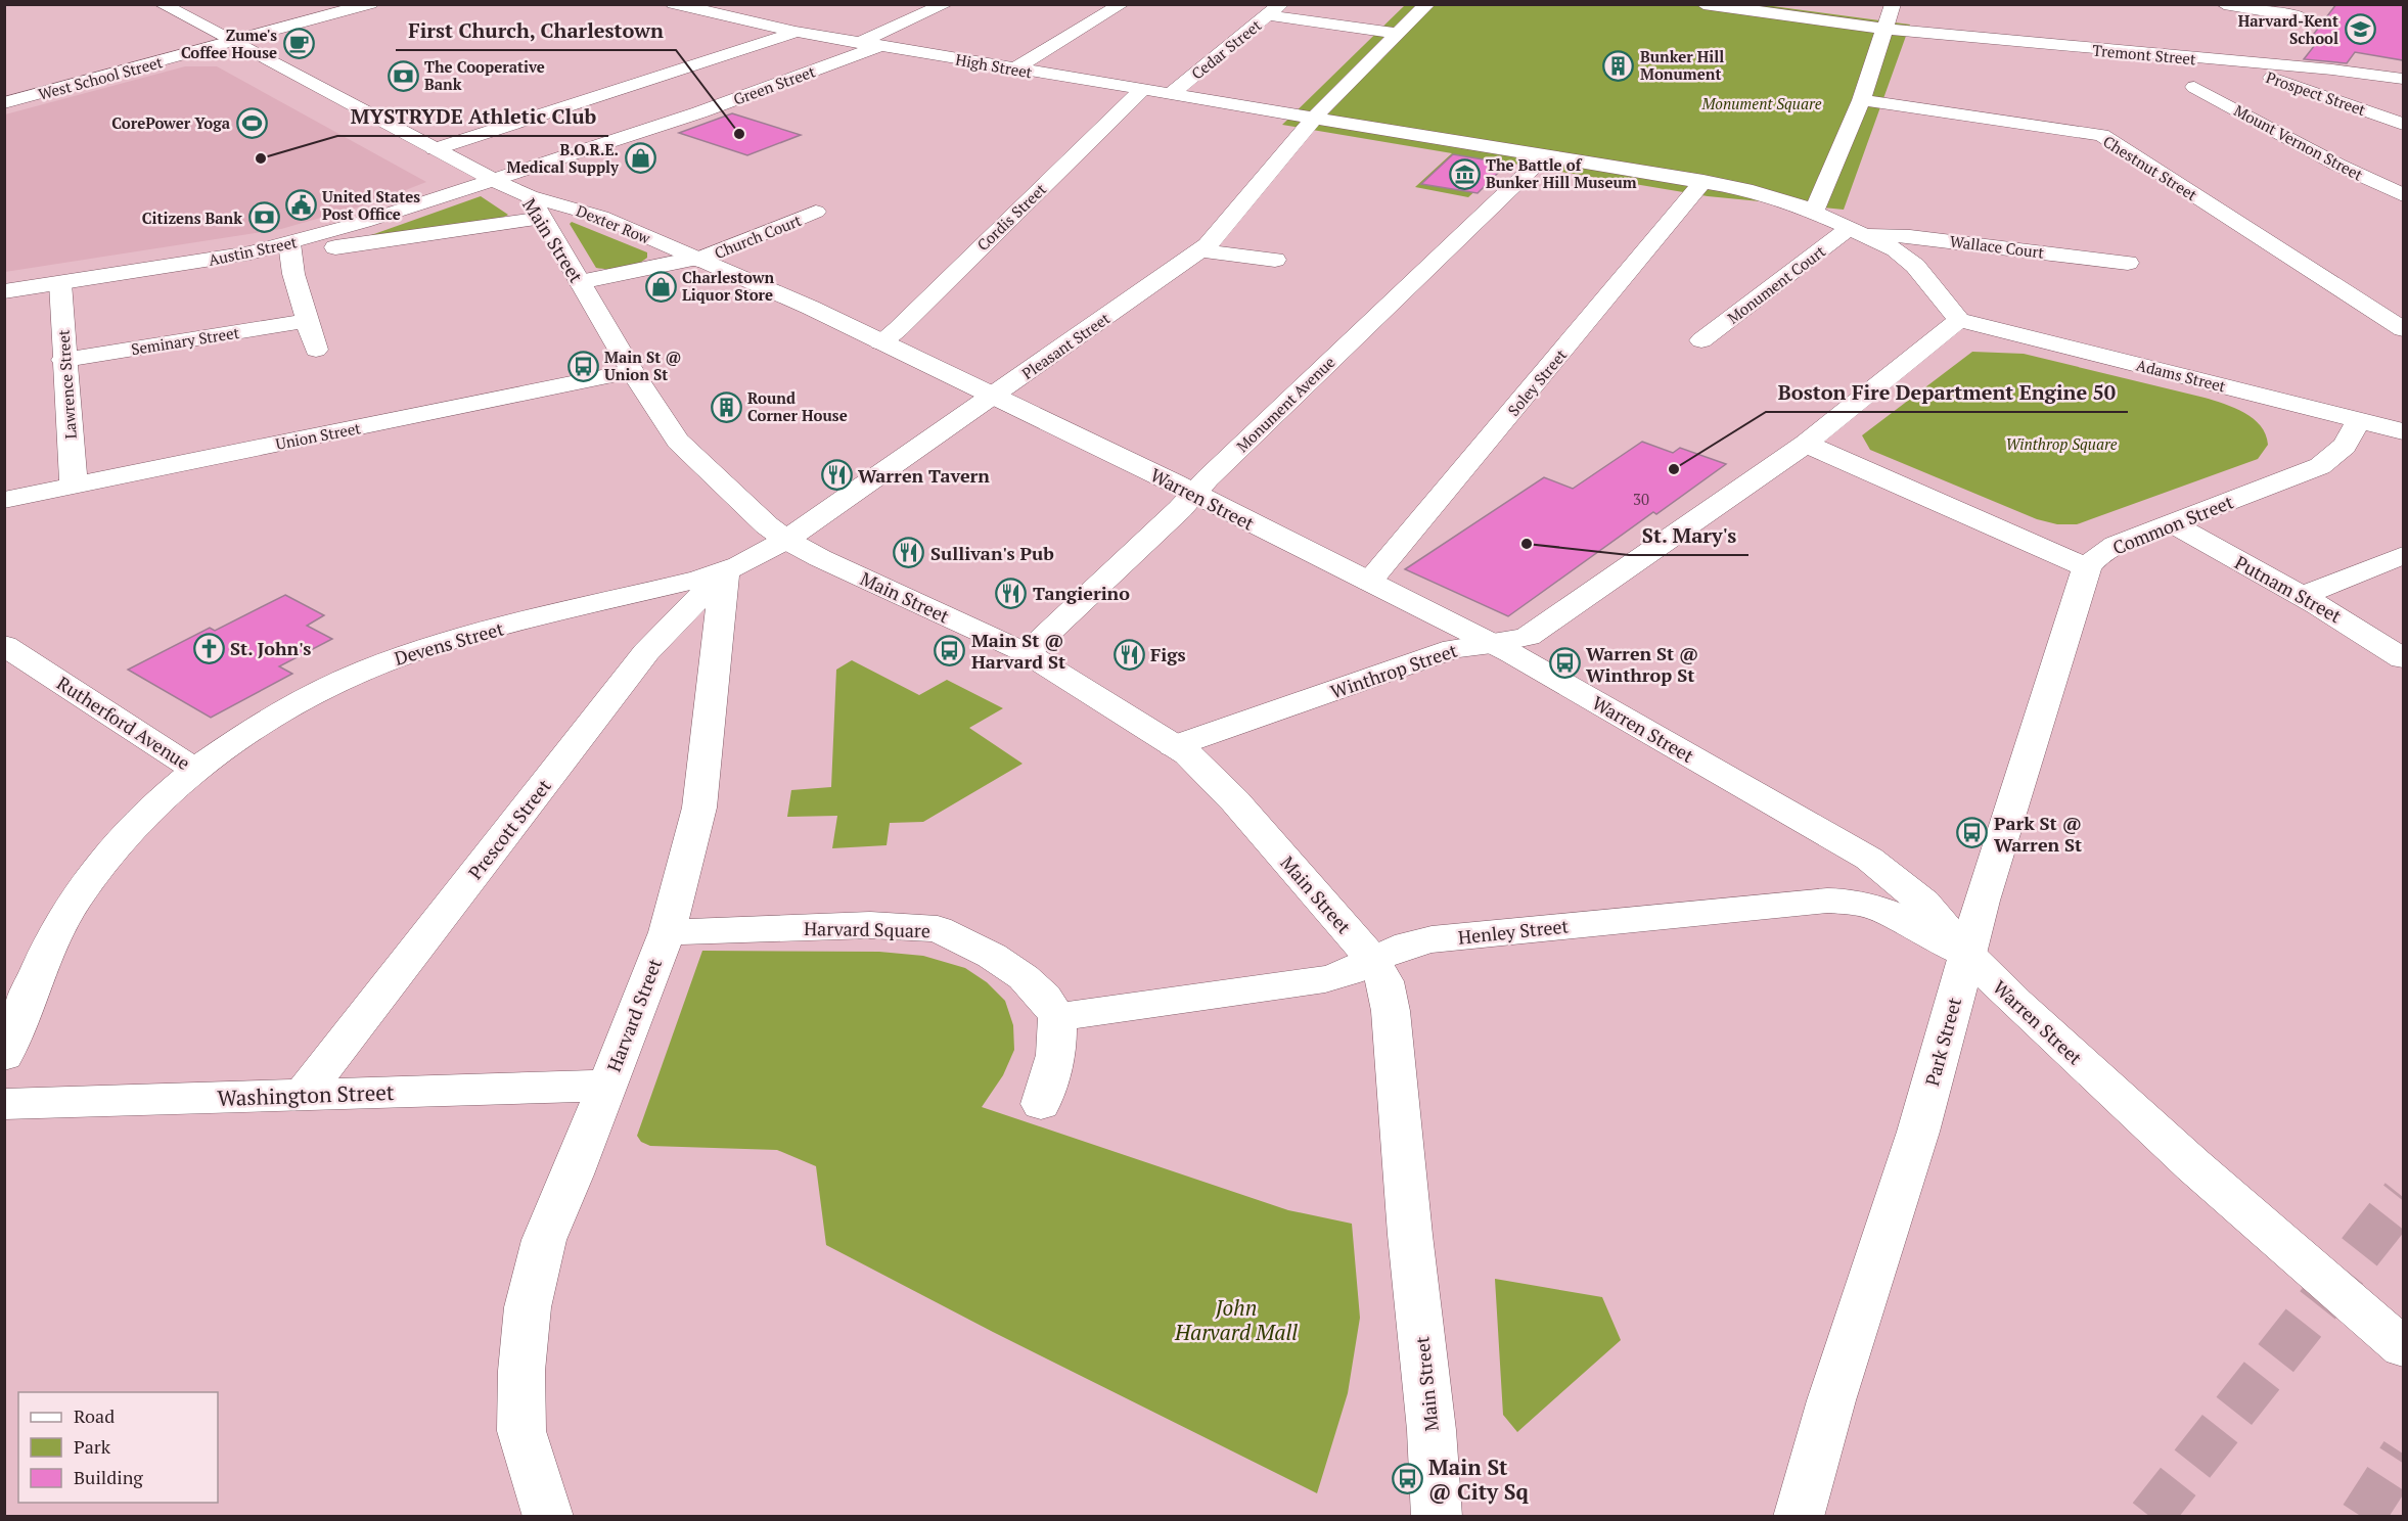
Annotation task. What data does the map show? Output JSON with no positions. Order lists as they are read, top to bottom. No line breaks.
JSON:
{"streets":{"street":["Cedar Street","Tremont Street","High Street","West School Street","Green Street","Prospect Street","Mount Vernon Street","Chestnut Street","Cordis Street","Dexter Row","Church Court","Main Street","Wallace Court","Austin Street","Monument Court","Seminary Street","Pleasant Street","Adams Street","Soley Street","Lawrence Street","Monument Avenue","Union Street","Warren Street","Common Street","Putnam Street","Devens Street","Winthrop Street","Rutherford Avenue","Prescott Street","Harvard Square","Henley Street","Harvard Street","Park Street","Washington Street"]},"crossings":[["Cedar Street","High Street"],["Tremont Street","Prospect Street"],["High Street","Green Street"],["High Street","Cordis Street"],["High Street","Pleasant Street"],["West School Street","Main Street"],["Green Street","Main Street"],["Green Street","Austin Street"],["Cordis Street","Warren Street"],["Dexter Row","Church Court"],["Dexter Row","Main Street"],["Dexter Row","Warren Street"],["Church Court","Main Street"],["Church Court","Warren Street"],["Main Street","Austin Street"],["Main Street","Pleasant Street"],["Main Street","Monument Avenue"],["Main Street","Union Street"],["Main Street","Winthrop Street"],["Main Street","Henley Street"],["Wallace Court","Monument Court"],["Austin Street","Lawrence Street"],["Seminary Street","Lawrence Street"],["Pleasant Street","Warren Street"],["Adams Street","Common Street"],["Adams Street","Winthrop Street"],["Soley Street","Warren Street"],["Lawrence Street","Union Street"],["Monument Avenue","Warren Street"],["Warren Street","Winthrop Street"],["Warren Street","Henley Street"],["Warren Street","Park Street"],["Common Street","Putnam Street"],["Common Street","Park Street"],["Devens Street","Rutherford Avenue"],["Devens Street","Prescott Street"],["Devens Street","Harvard Street"],["Prescott Street","Harvard Street"],["Prescott Street","Washington Street"],["Harvard Square","Henley Street"],["Harvard Square","Harvard Street"],["Henley Street","Park Street"],["Harvard Street","Washington Street"]],"parks":["Monument Square","Winthrop Square","John Harvard Mall"],"places":{"school or university":["Harvard-Kent School"],"cafe":["Zume's Coffee House"],"building":["Bunker Hill Monument","Round Corner House"],"bank":["The Cooperative Bank","Citizens Bank"],"sports":["CorePower Yoga"],"other":["First Church, Charlestown","MYSTRYDE Athletic Club","Boston Fire Department Engine 50","St. Mary's"],"shop":["B.O.R.E. Medical Supply","Charlestown Liquor Store"],"museum":["The Battle of Bunker Hill Museum"],"public building":["United States Post Office"],"bus stop":["Main St @ Union St","Main St @ Harvard St","Warren St @ Winthrop St","Park St @ Warren St","Main St @ City Sq"],"restaurant":["Warren Tavern","Sullivan's Pub","Tangierino","Figs"],"church":["St. John's"]},"house_numbers":["30"],"legend":["Road","Park","Building"]}
